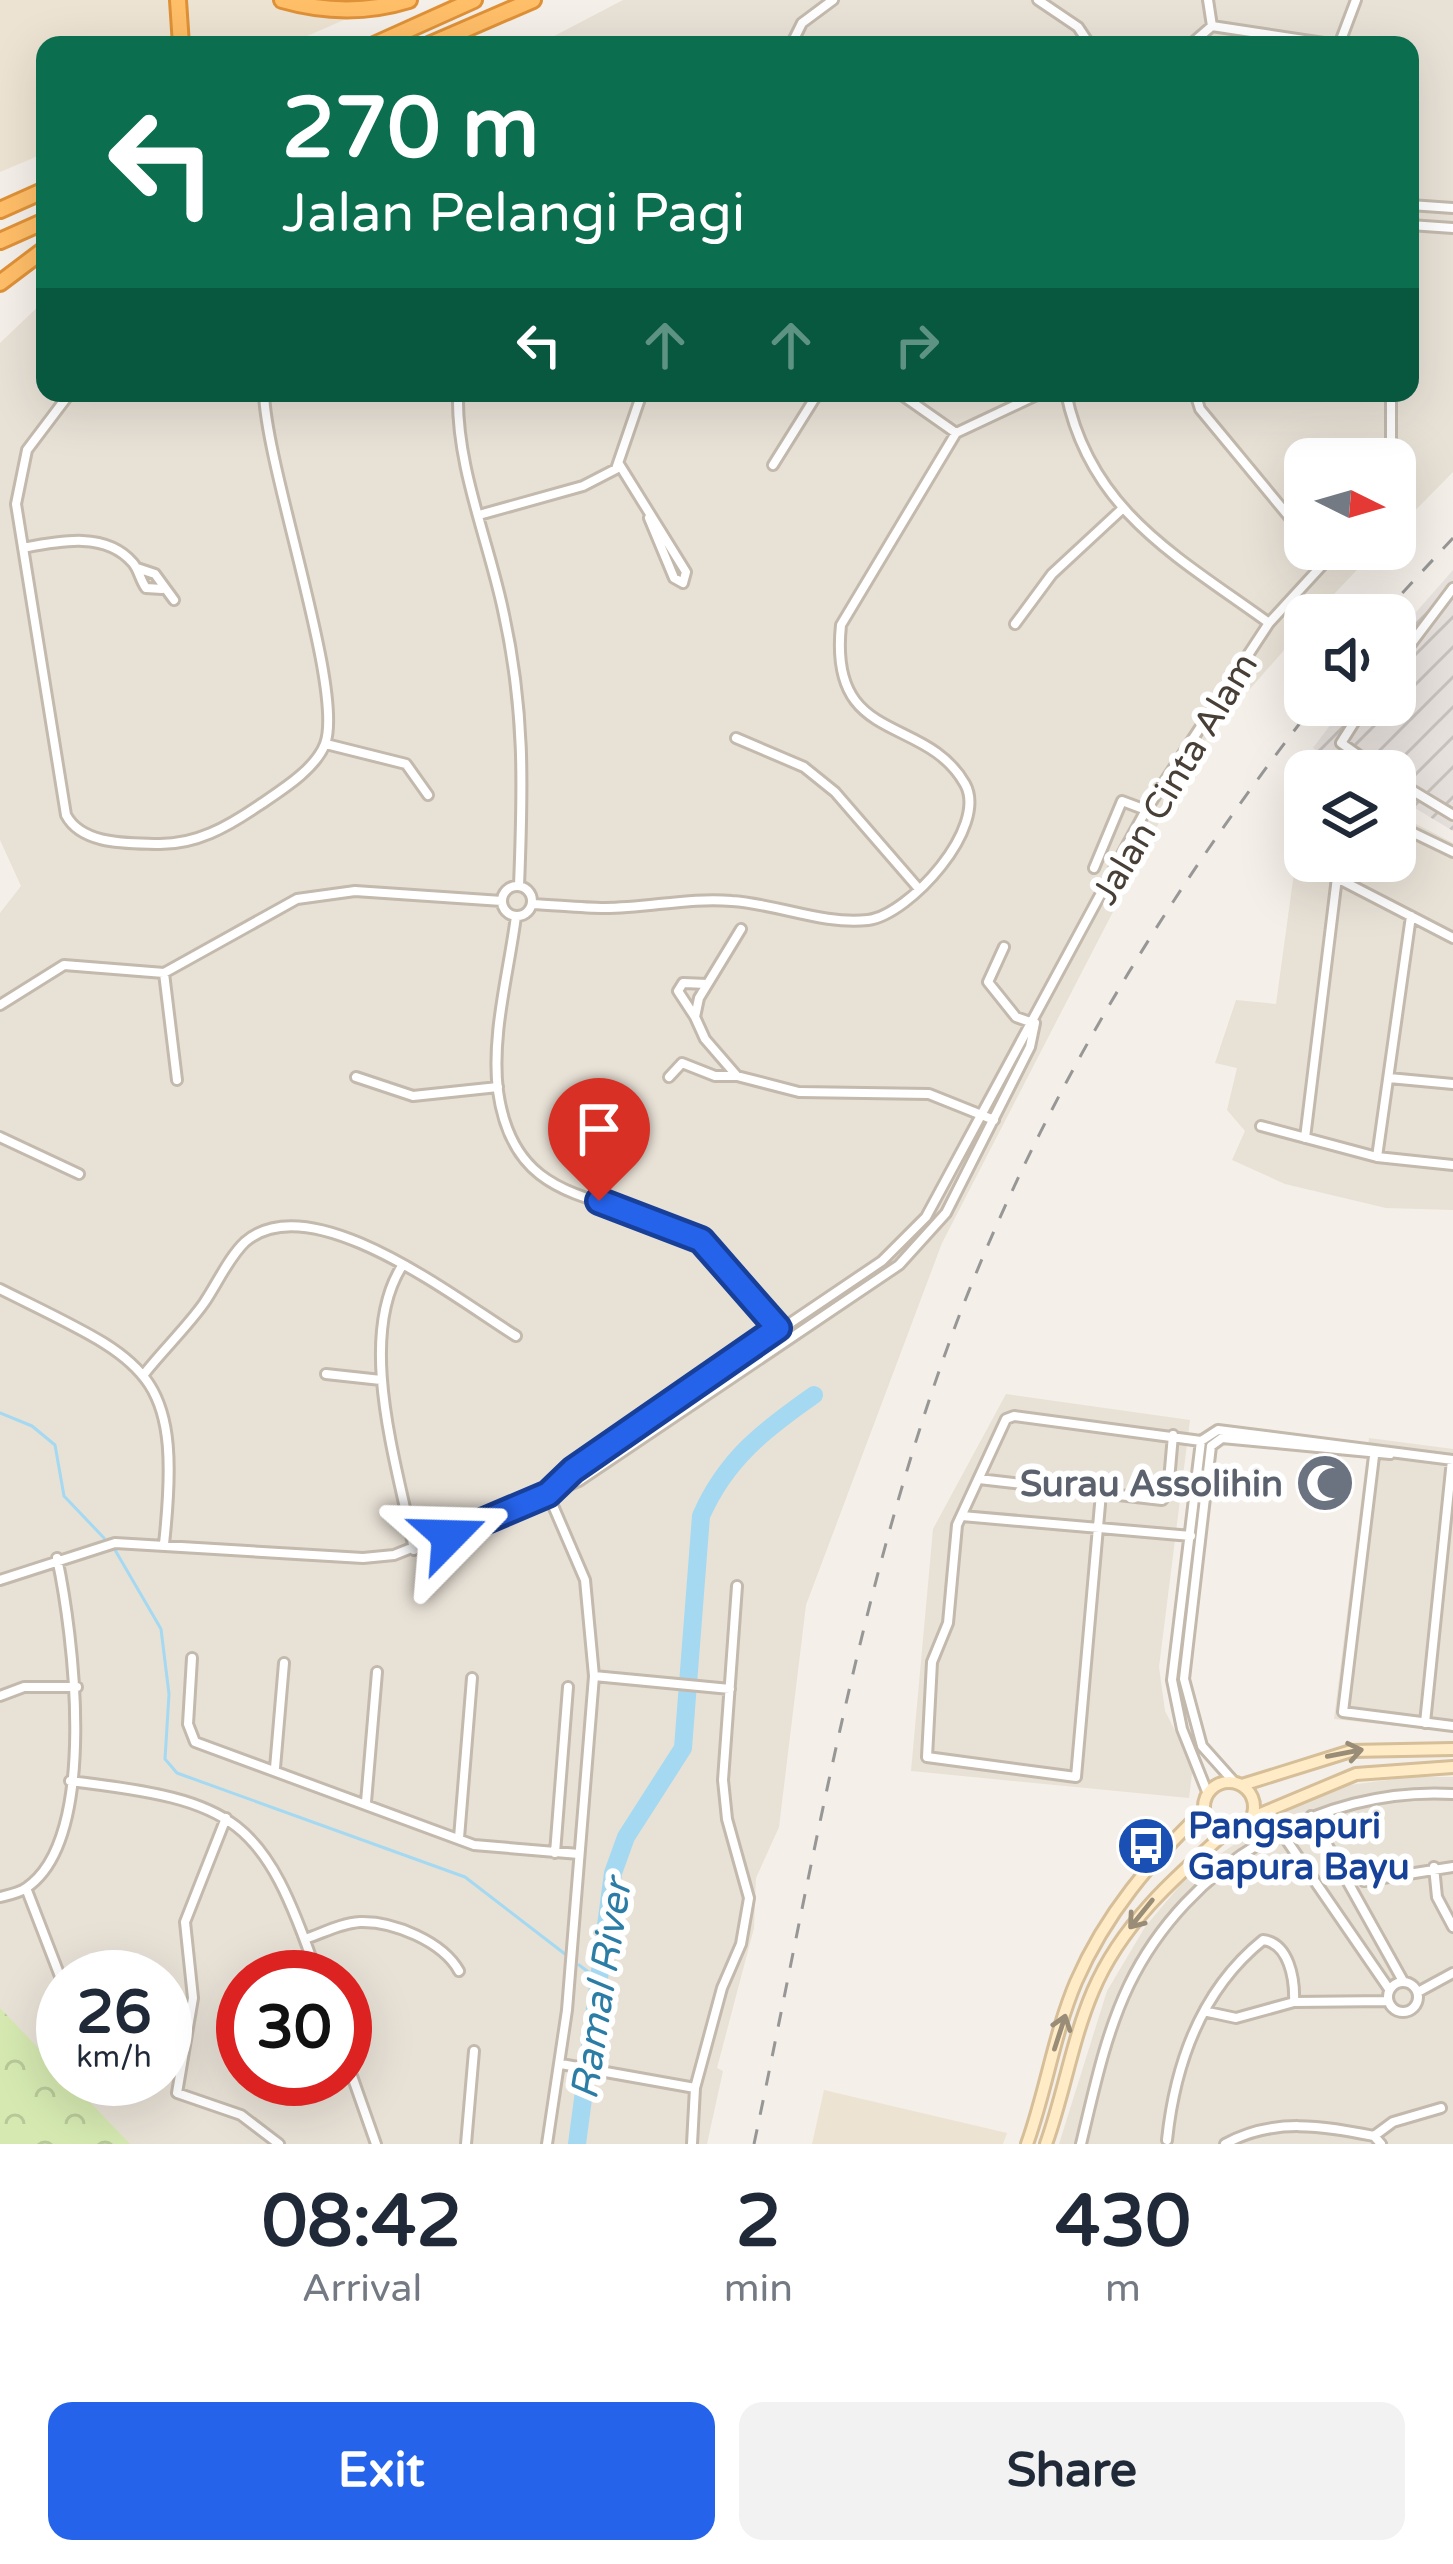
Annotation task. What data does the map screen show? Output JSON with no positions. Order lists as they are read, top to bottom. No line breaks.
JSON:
{"streets":{"street":["Jalan Cinta Alam"]},"water":["Ramal River"],"places":{"mosque":["Surau Assolihin"],"bus stop":["Pangsapuri Gapura Bayu"]},"north":"right","page":{"turn":["270 m","Jalan Pelangi Pagi"],"speed":"26 km/h","limit":"30","eta":["08:42","Arrival","2","min","430","m"],"buttons":["Exit","Share"]}}
